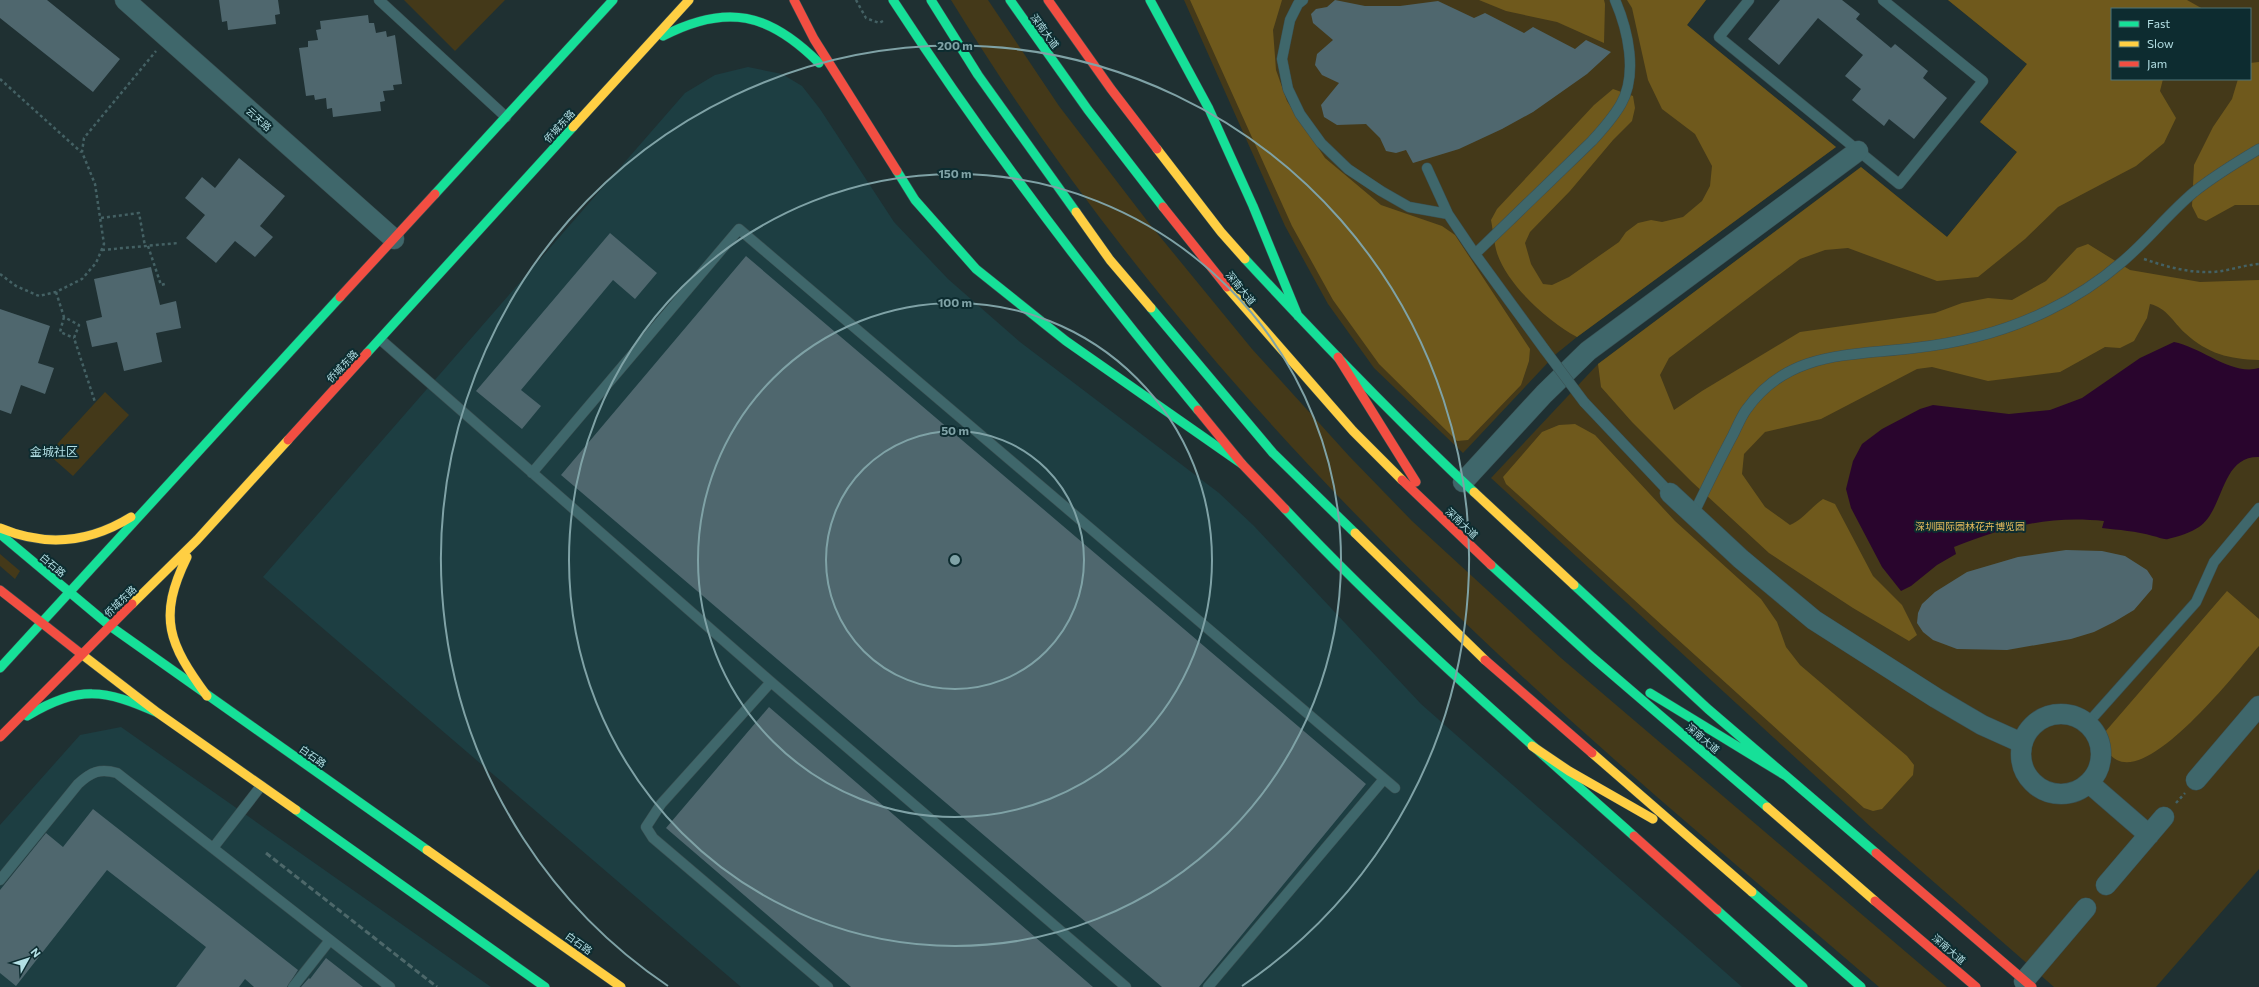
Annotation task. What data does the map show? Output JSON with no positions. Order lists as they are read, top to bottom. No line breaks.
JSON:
{"streets":{"main road":["深南大道","侨城东路","白石路"],"street":["云天路"]},"crossings":[["侨城东路","白石路"]],"districts":["金城社区"],"parks":["深圳国际园林花卉博览园"],"legend":["Fast","Slow","Jam"],"north":"top right","rings":["200 m","150 m","100 m","50 m"]}
